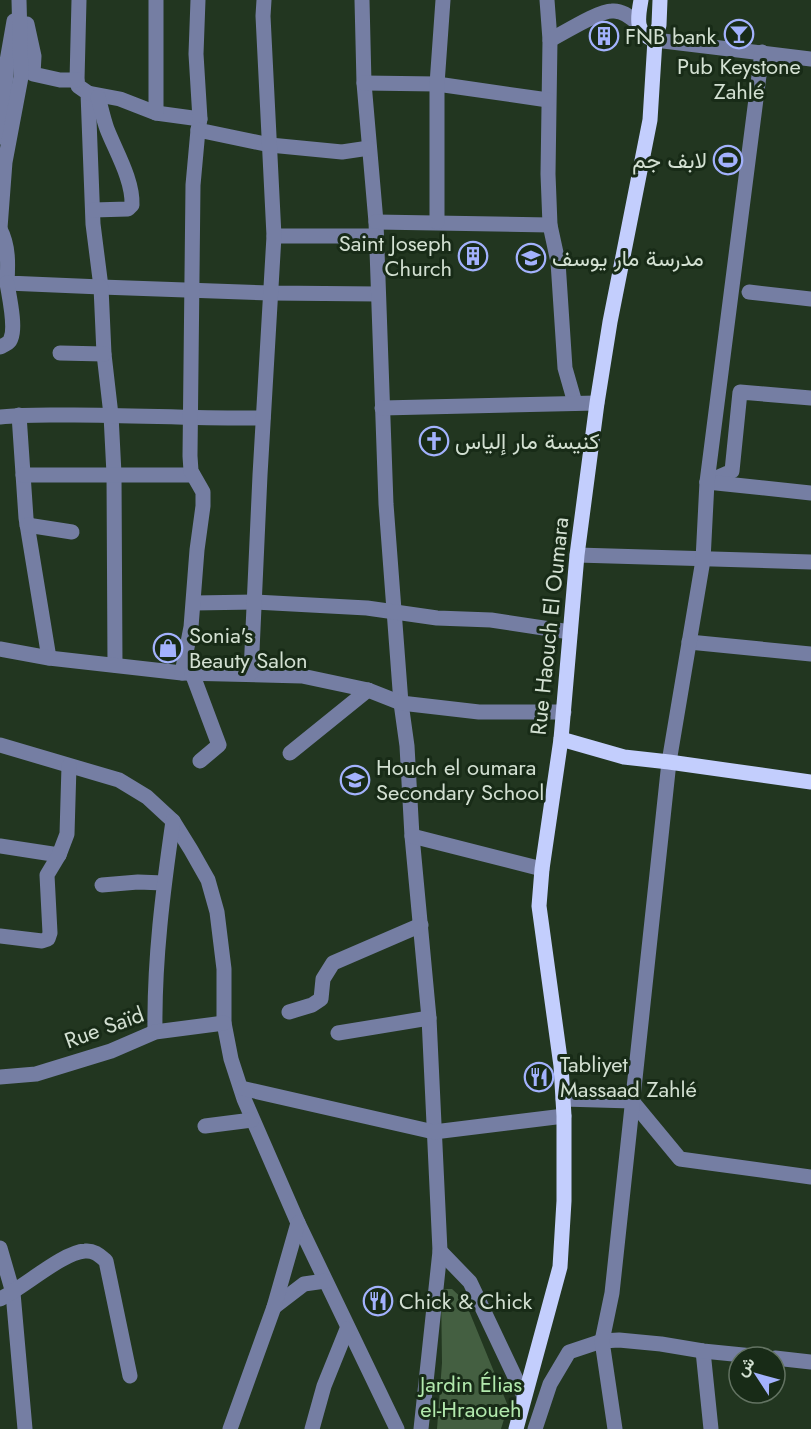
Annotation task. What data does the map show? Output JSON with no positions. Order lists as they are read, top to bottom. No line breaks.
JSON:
{"streets":{"main road":["Rue Haouch El Oumara"],"street":["Rue Saïd"]},"parks":["Jardin Élias el-Hraoueh"],"places":{"bar":["Pub Keystone Zahlé"],"building":["FNB bank","Saint Joseph Church"],"sports":["لابف جم"],"school or university":["مدرسة مار يوسف","Houch el oumara Secondary School"],"church":["كنيسة مار إلياس"],"shop":["Sonia's Beauty Salon"],"restaurant":["Tabliyet Massaad Zahlé","Chick & Chick"]},"north":"top left"}
